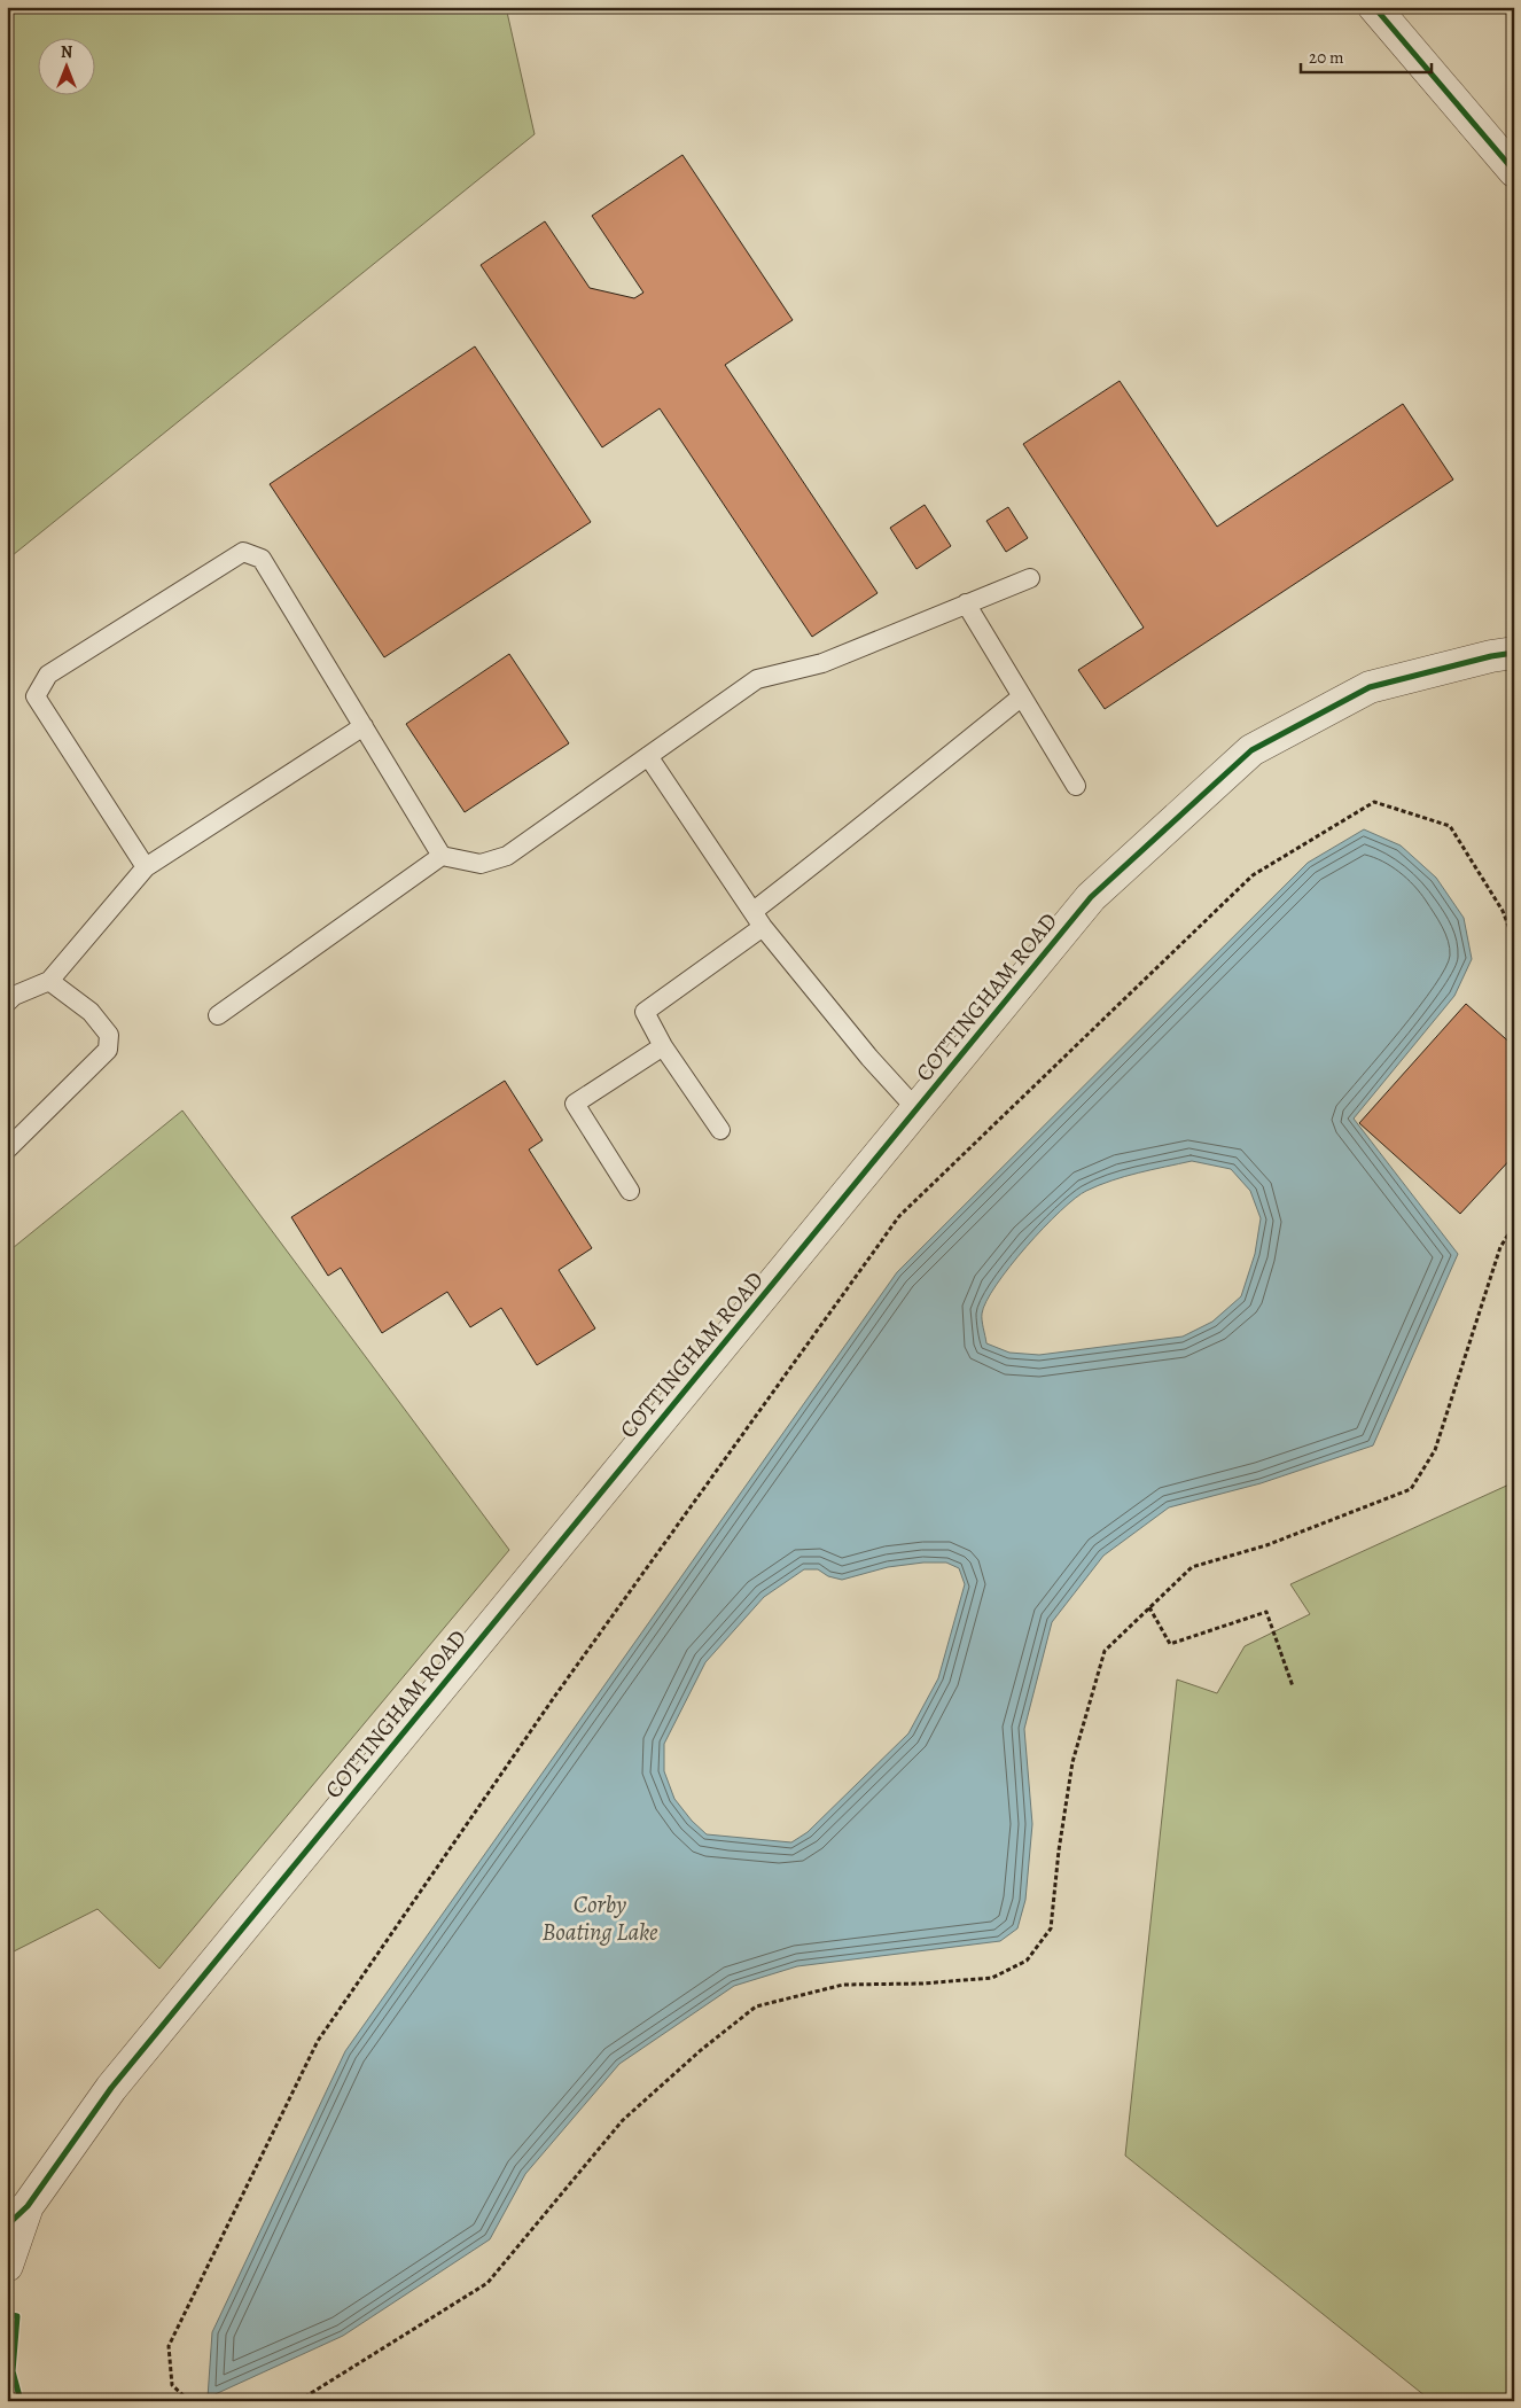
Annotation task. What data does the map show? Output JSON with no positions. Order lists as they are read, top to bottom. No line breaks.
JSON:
{"streets":{"street":["COTTINGHAM ROAD"]},"water":["Corby Boating Lake"],"scale_bar":"20 m","north":"top"}
